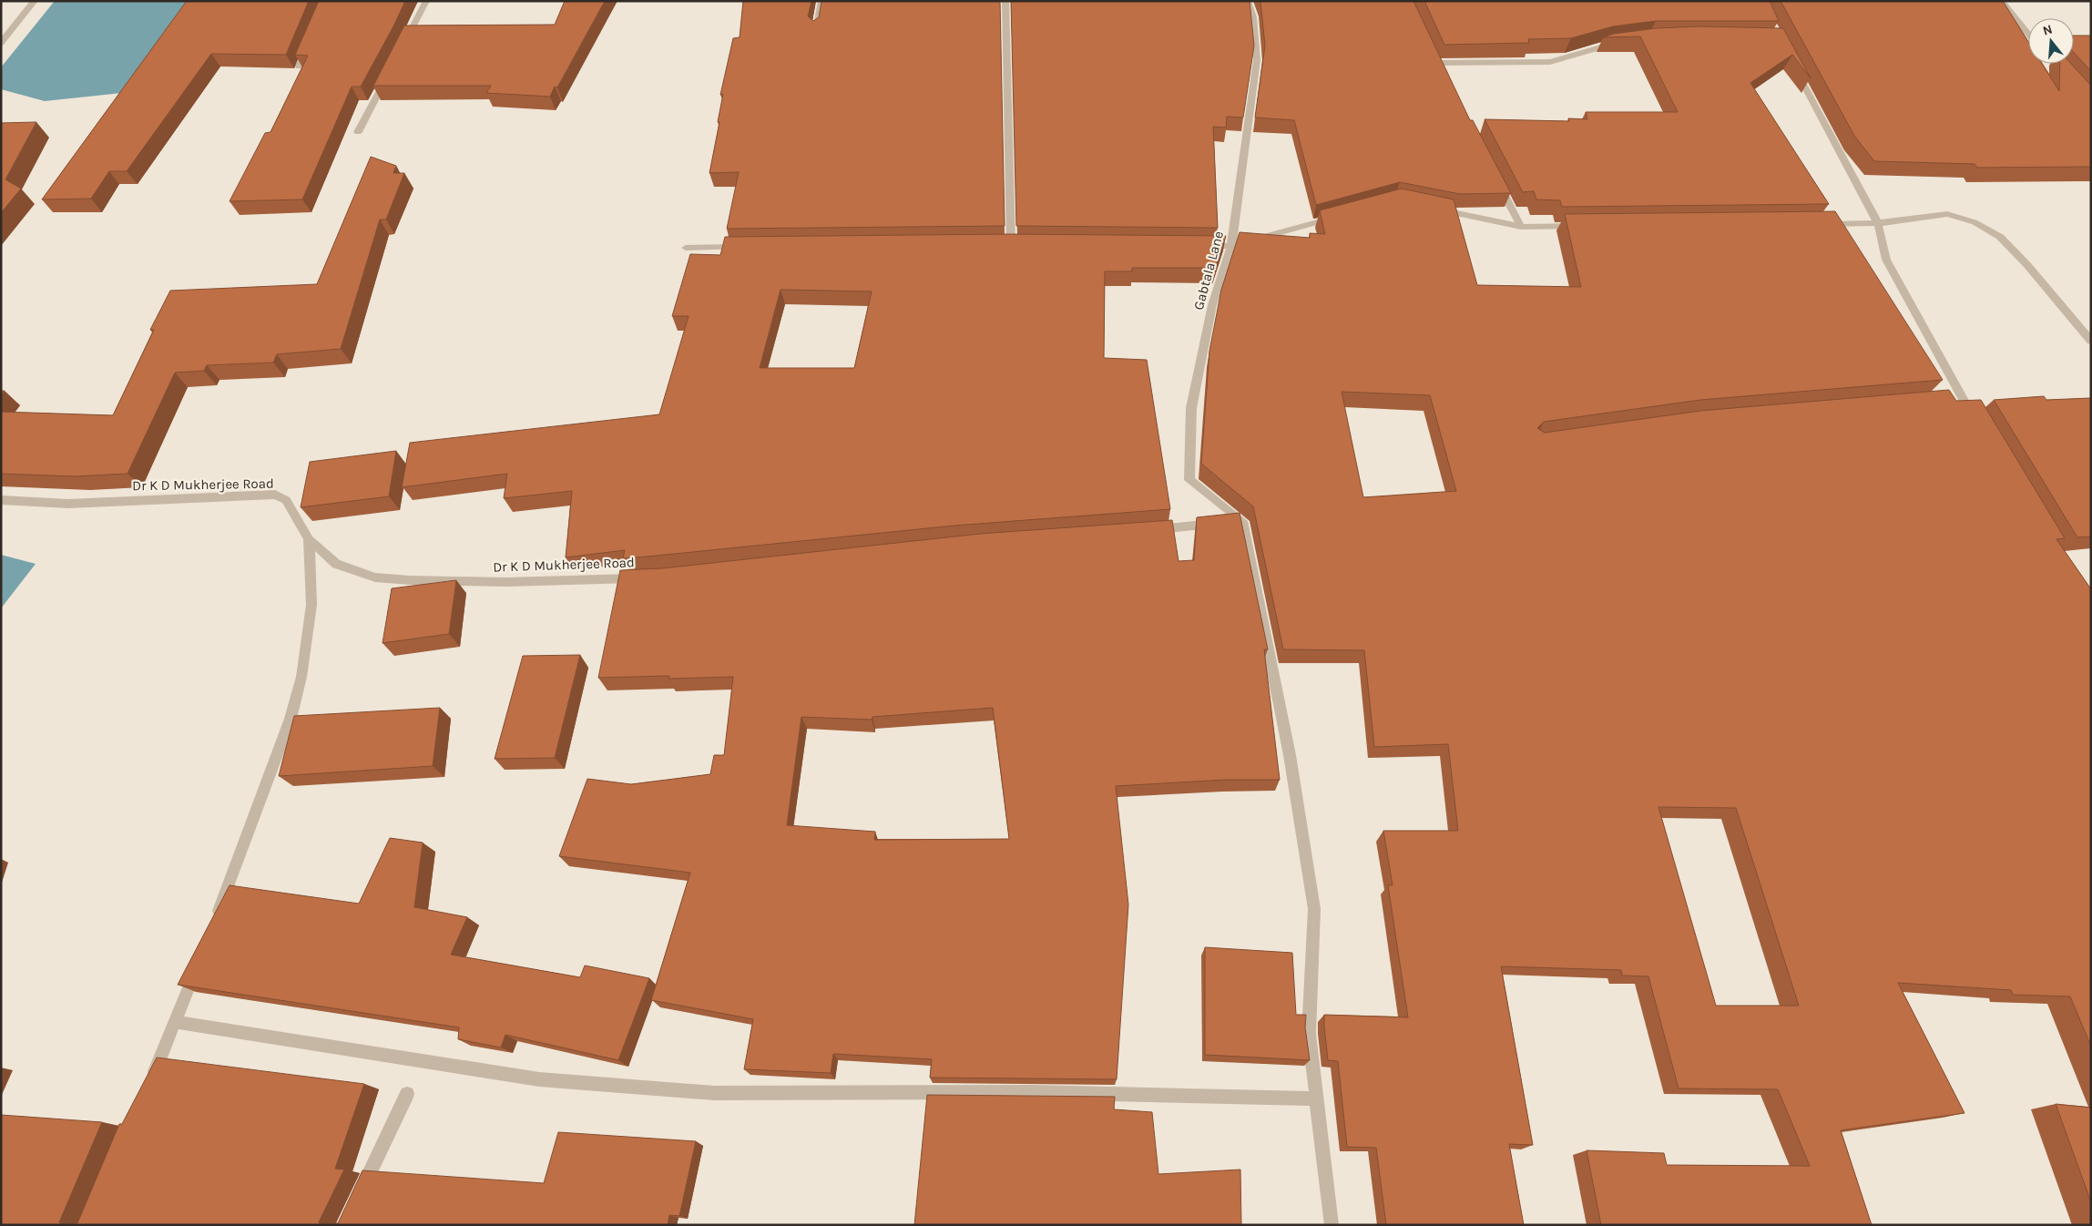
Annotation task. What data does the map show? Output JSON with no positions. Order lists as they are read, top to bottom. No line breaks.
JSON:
{"streets":{"street":["Gabtala Lane","Dr K D Mukherjee Road"]},"north":"top"}
